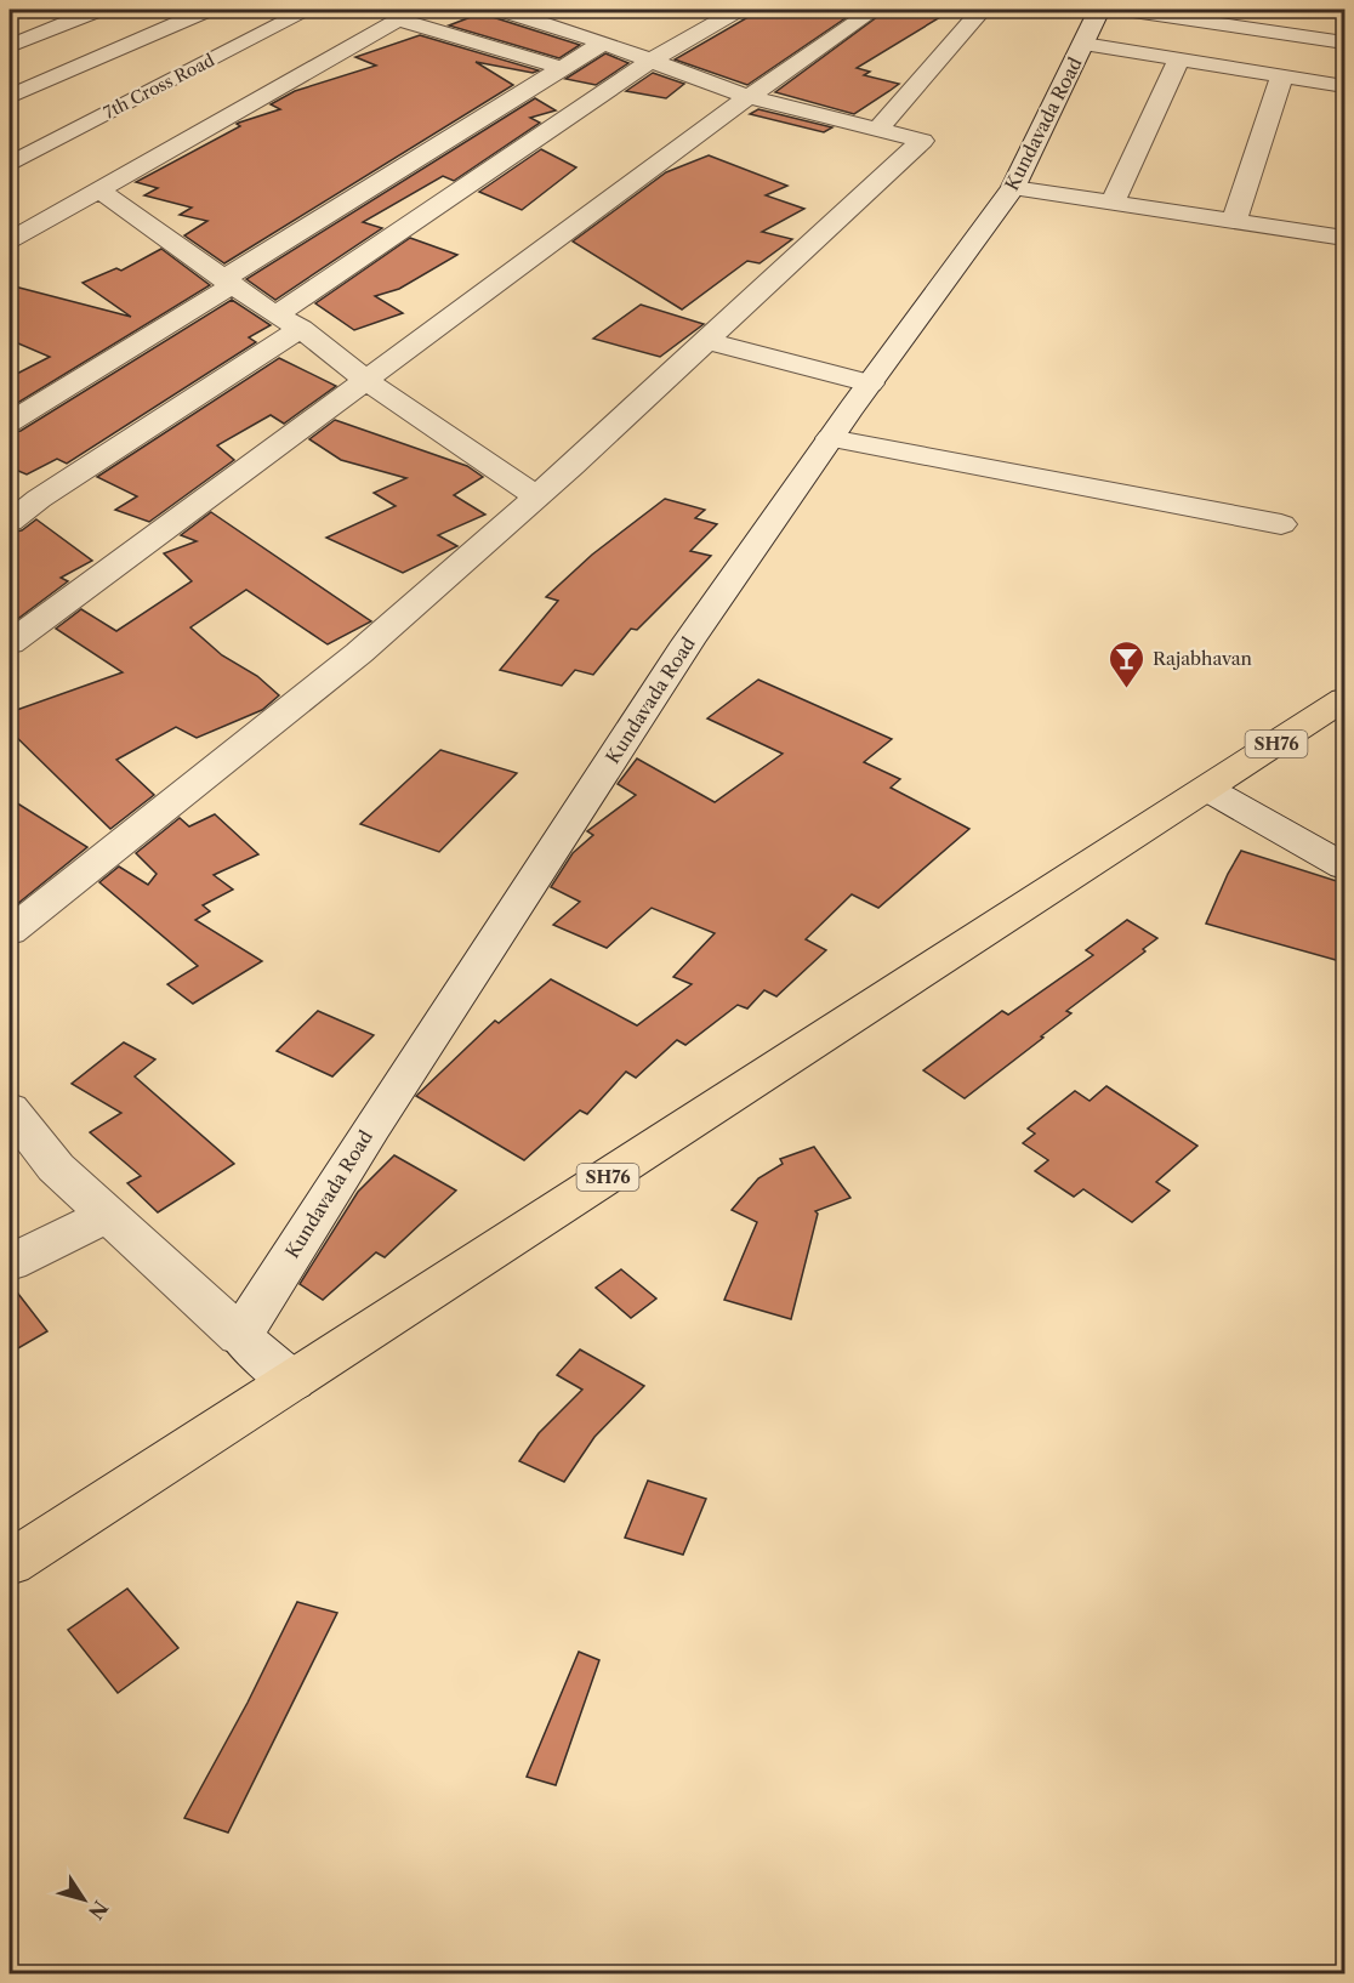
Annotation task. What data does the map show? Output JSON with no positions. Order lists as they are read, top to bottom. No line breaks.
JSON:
{"streets":{"main road":["SH76"],"street":["7th Cross Road","Kundavada Road"]},"places":{"bar":["Rajabhavan"]},"north":"bottom right"}
